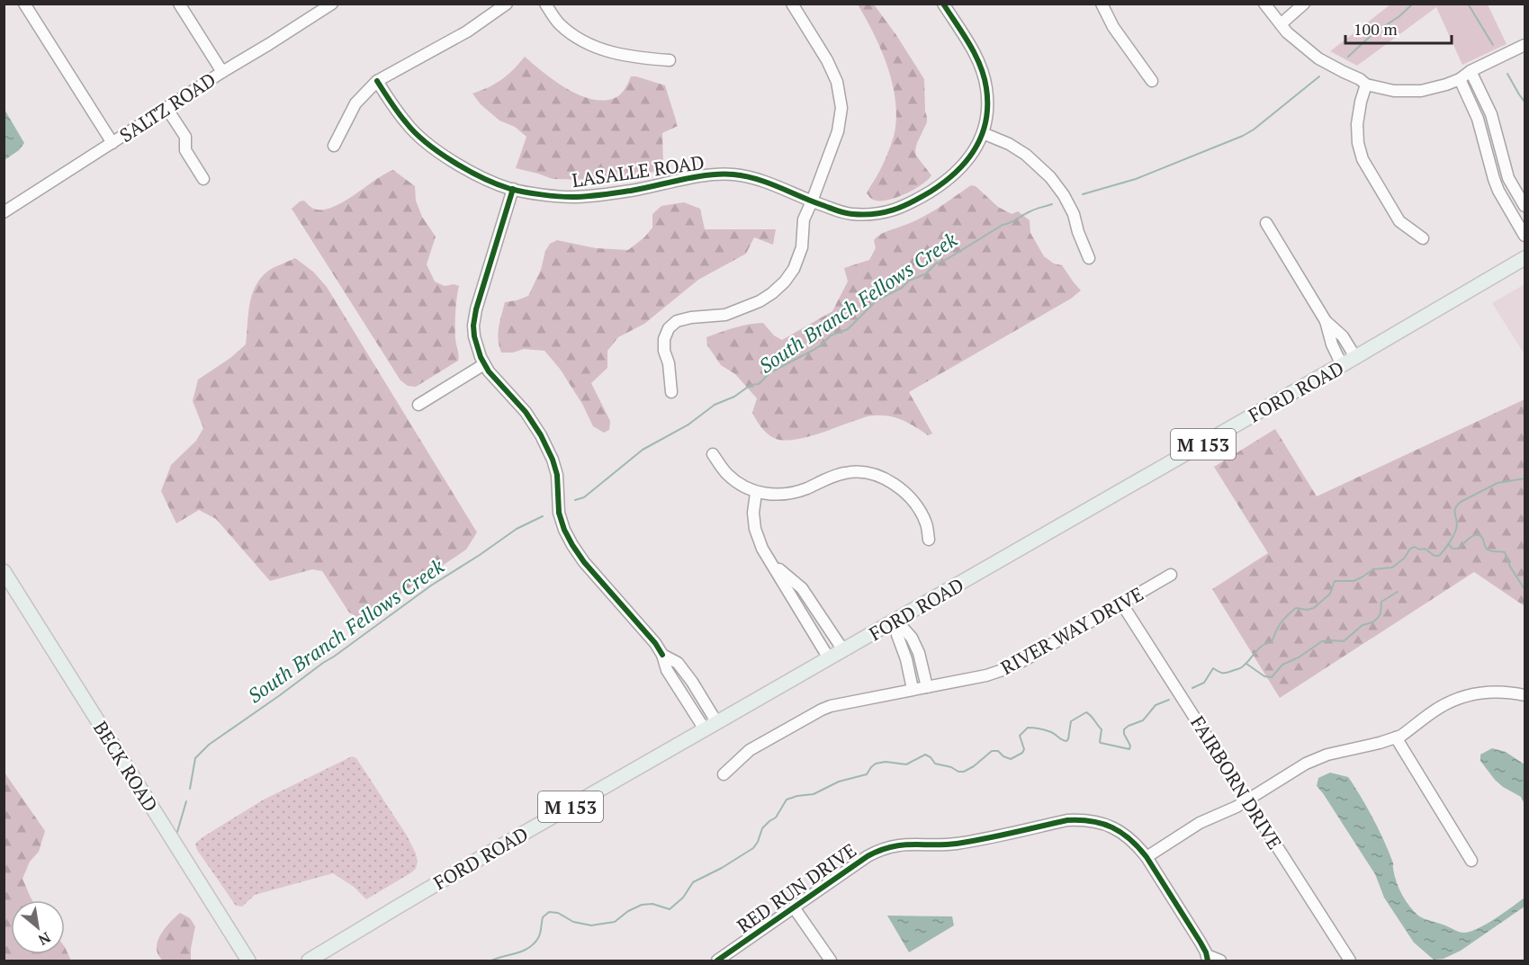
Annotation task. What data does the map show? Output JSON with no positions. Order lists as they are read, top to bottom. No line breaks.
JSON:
{"streets":{"main road":["FORD ROAD","M 153","BECK ROAD"],"street":["SALTZ ROAD","LASALLE ROAD","RIVER WAY DRIVE","FAIRBORN DRIVE","RED RUN DRIVE"]},"crossings":[["RIVER WAY DRIVE","FAIRBORN DRIVE"]],"water":["South Branch Fellows Creek"],"scale_bar":"100 m","north":"bottom right"}
